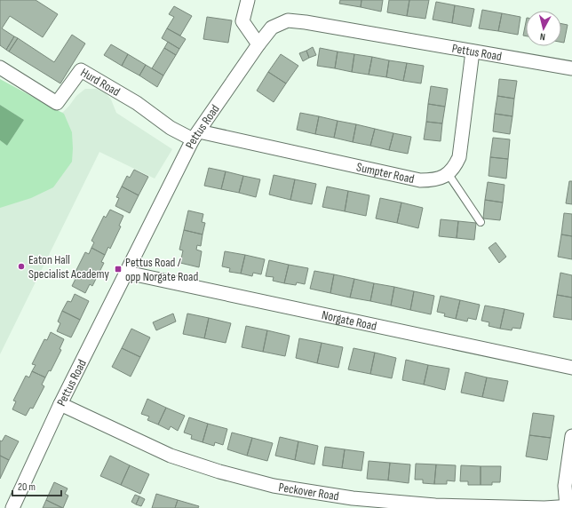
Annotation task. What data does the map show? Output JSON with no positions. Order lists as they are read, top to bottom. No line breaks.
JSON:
{"streets":{"street":["Pettus Road","Hurd Road","Sumpter Road","Norgate Road","Peckover Road"]},"crossings":[["Pettus Road","Hurd Road"],["Pettus Road","Sumpter Road"],["Pettus Road","Norgate Road"],["Pettus Road","Peckover Road"],["Hurd Road","Sumpter Road"]],"places":{"other":["Eaton Hall Specialist Academy"],"transit":["Pettus Road / opp Norgate Road"]},"scale_bar":"20 m","north":"bottom"}
